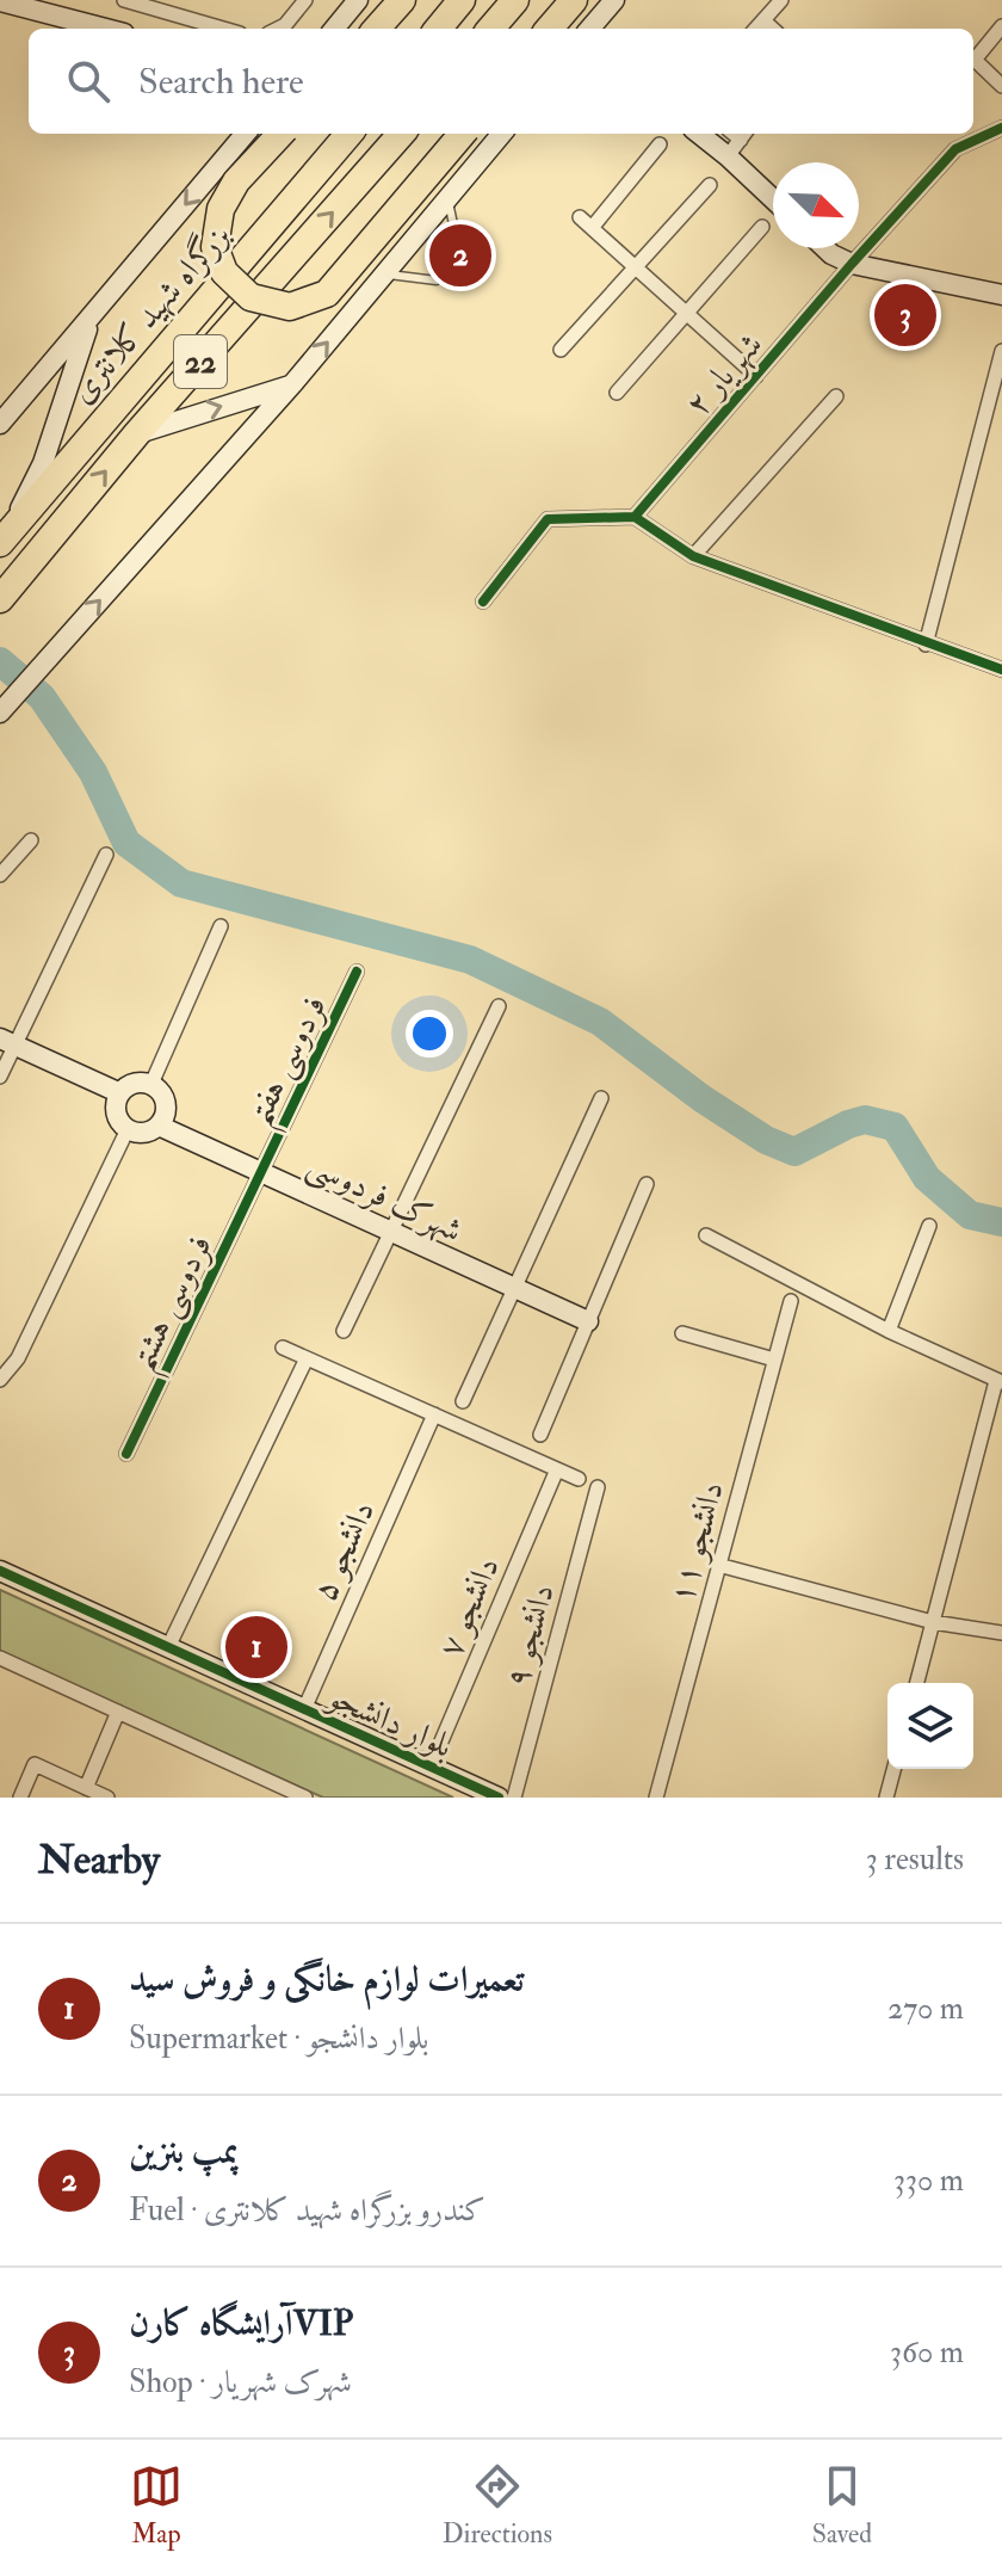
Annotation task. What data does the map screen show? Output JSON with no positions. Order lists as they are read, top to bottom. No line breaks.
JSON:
{"streets":{"highway":["بزرگراه شهید کلانتری","22"],"main road":["شهرک فردوسی","بلوار دانشجو"],"street":["۲ شهریار","فردوسی هفتم","فردوسی هشتم","دانشجو ۱۱","دانشجو ۵","دانشجو ۷","دانشجو ۹"]},"crossings":[["فردوسی هفتم","شهرک فردوسی"],["فردوسی هفتم","فردوسی هشتم"],["شهرک فردوسی","فردوسی هشتم"],["دانشجو ۵","بلوار دانشجو"],["دانشجو ۷","بلوار دانشجو"]],"north":"bottom right","page":{"search":"Search here","pins":["2","3","1"],"heading":["Nearby","3 results"],"list":[{"mark":"1","name":"تعمیرات لوازم خانگی و فروش سید","note":"Supermarket · بلوار دانشجو","value":"270 m"},{"mark":"2","name":"پمپ بنزین","note":"Fuel · کندرو بزرگراه شهید کلانتری","value":"330 m"},{"mark":"3","name":"آرایشگاه کارنVIP","note":"Shop · شهرک شهریار","value":"360 m"}],"nav":["Map","Directions","Saved"]}}
